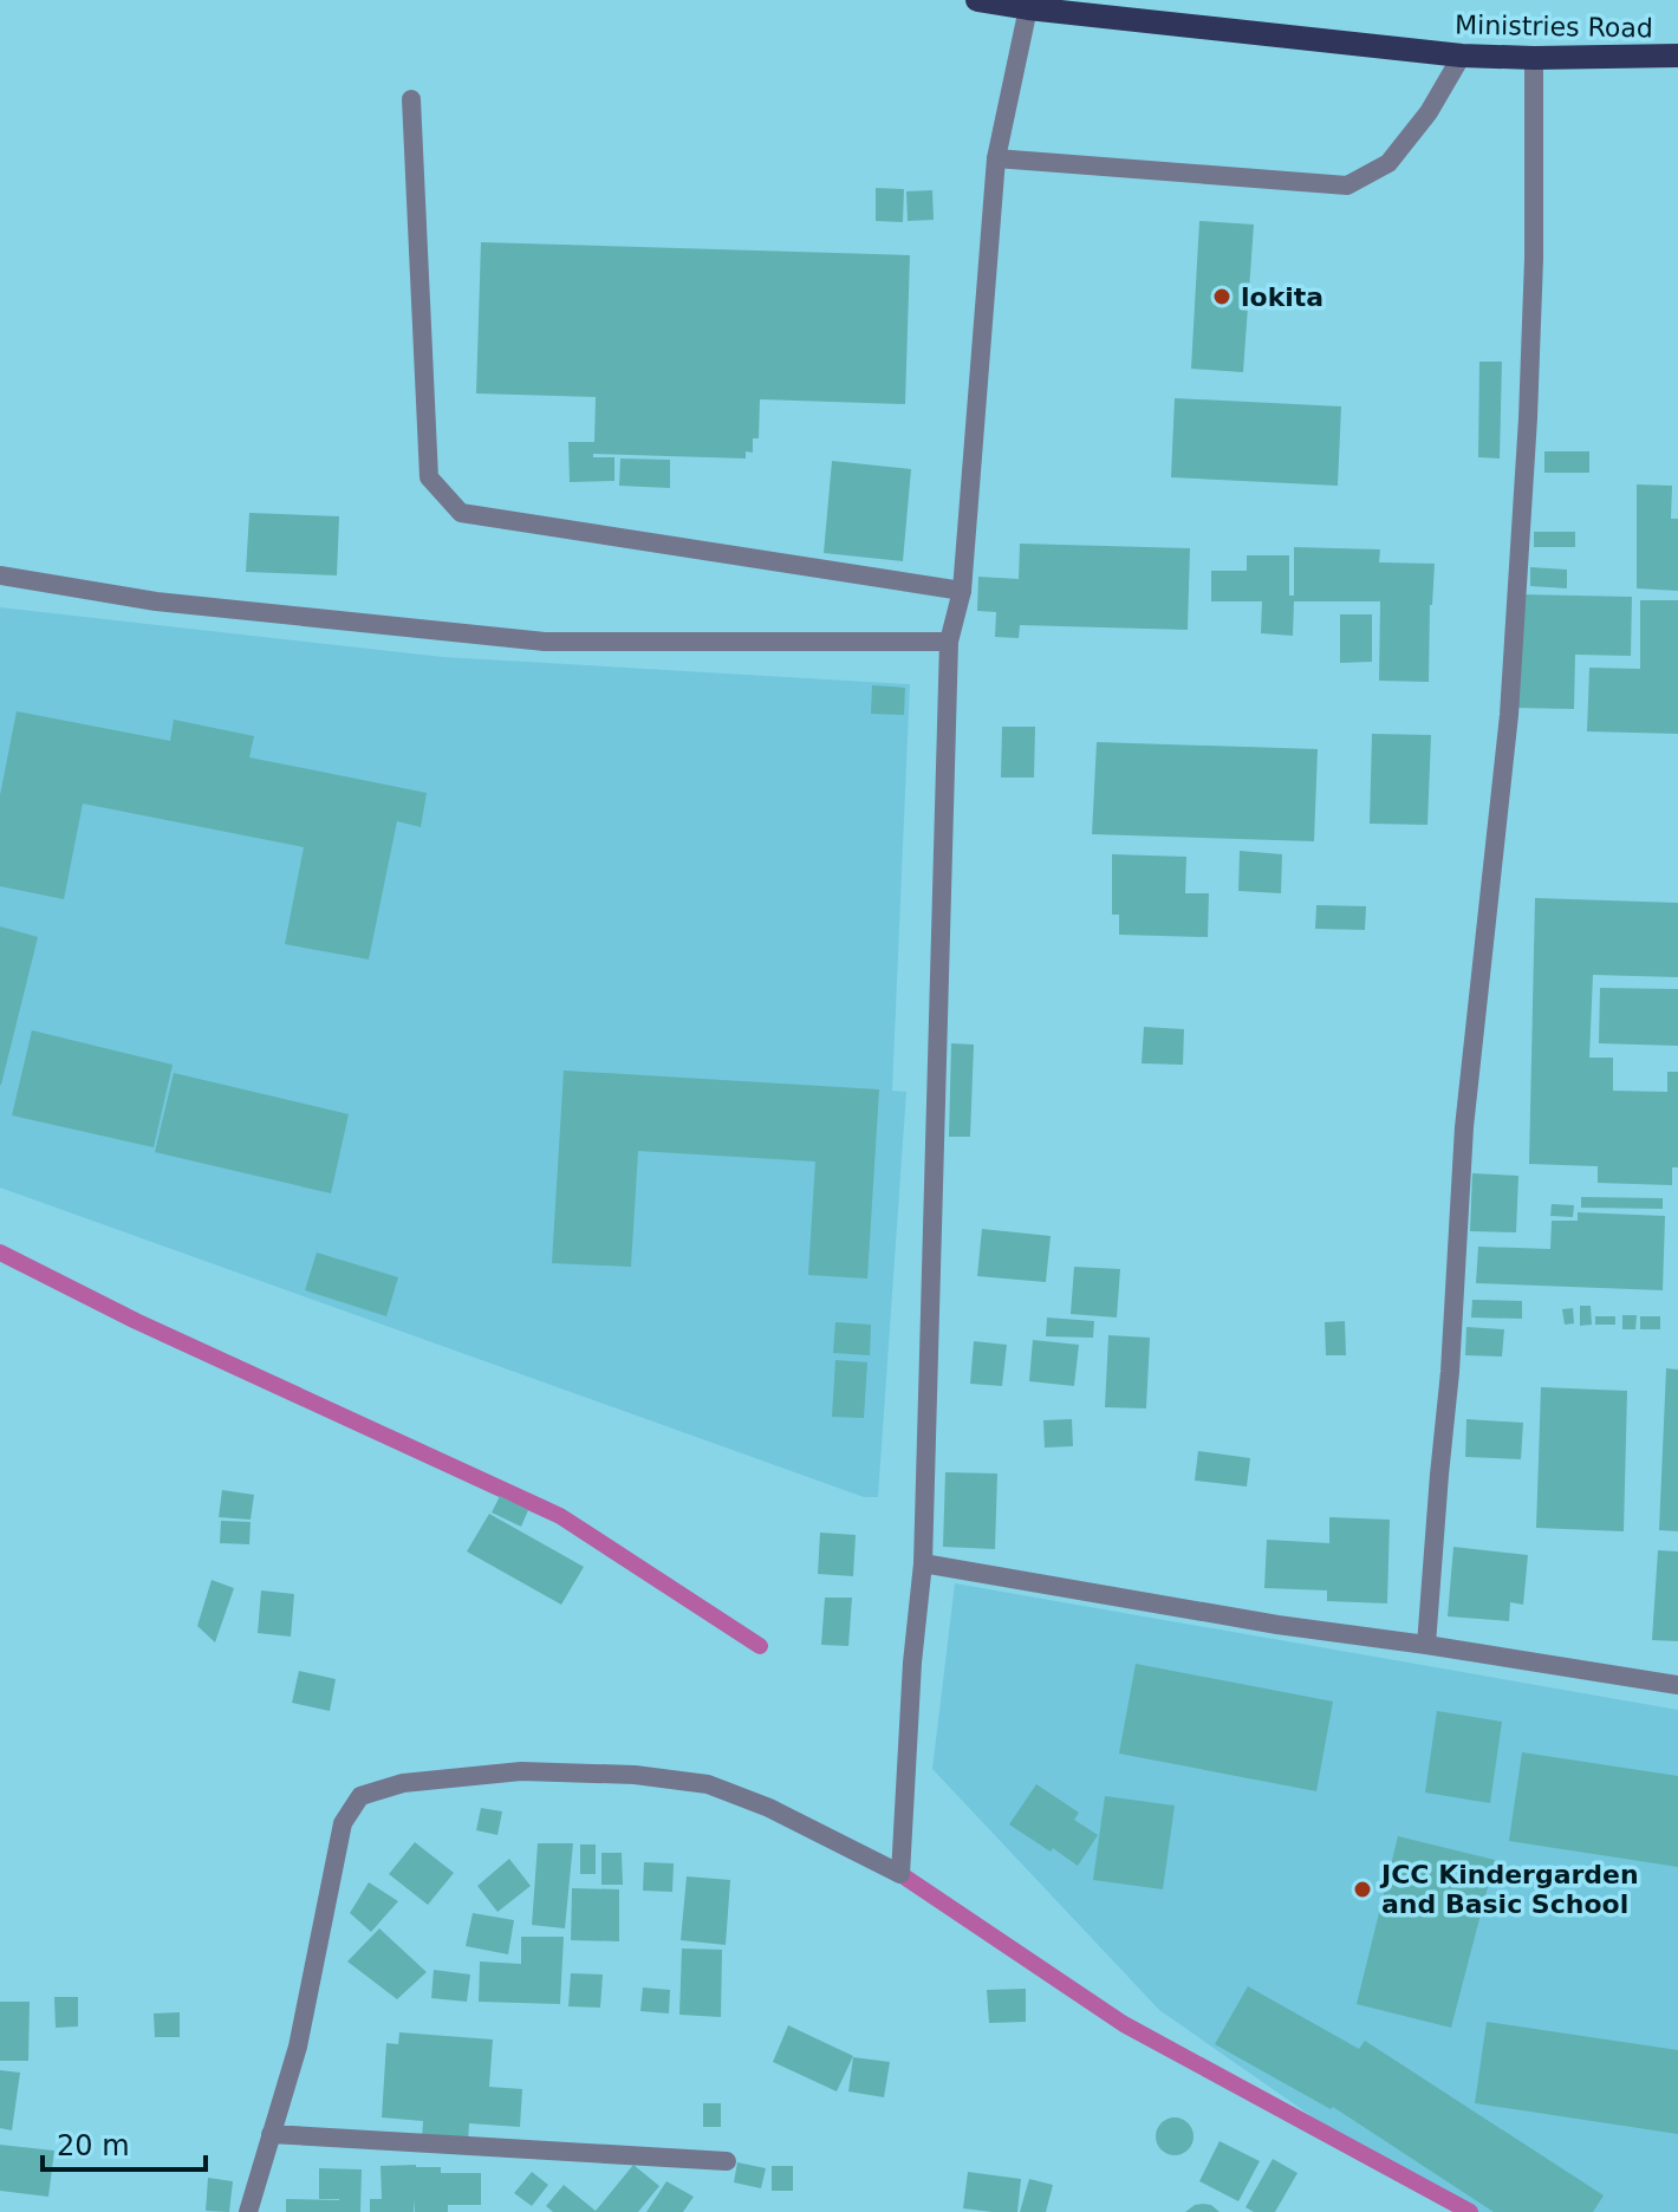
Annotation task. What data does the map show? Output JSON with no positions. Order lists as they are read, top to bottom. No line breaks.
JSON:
{"streets":{"main road":["Ministries Road"]},"places":["lokita","JCC Kindergarden and Basic School"],"scale_bar":"20 m"}
